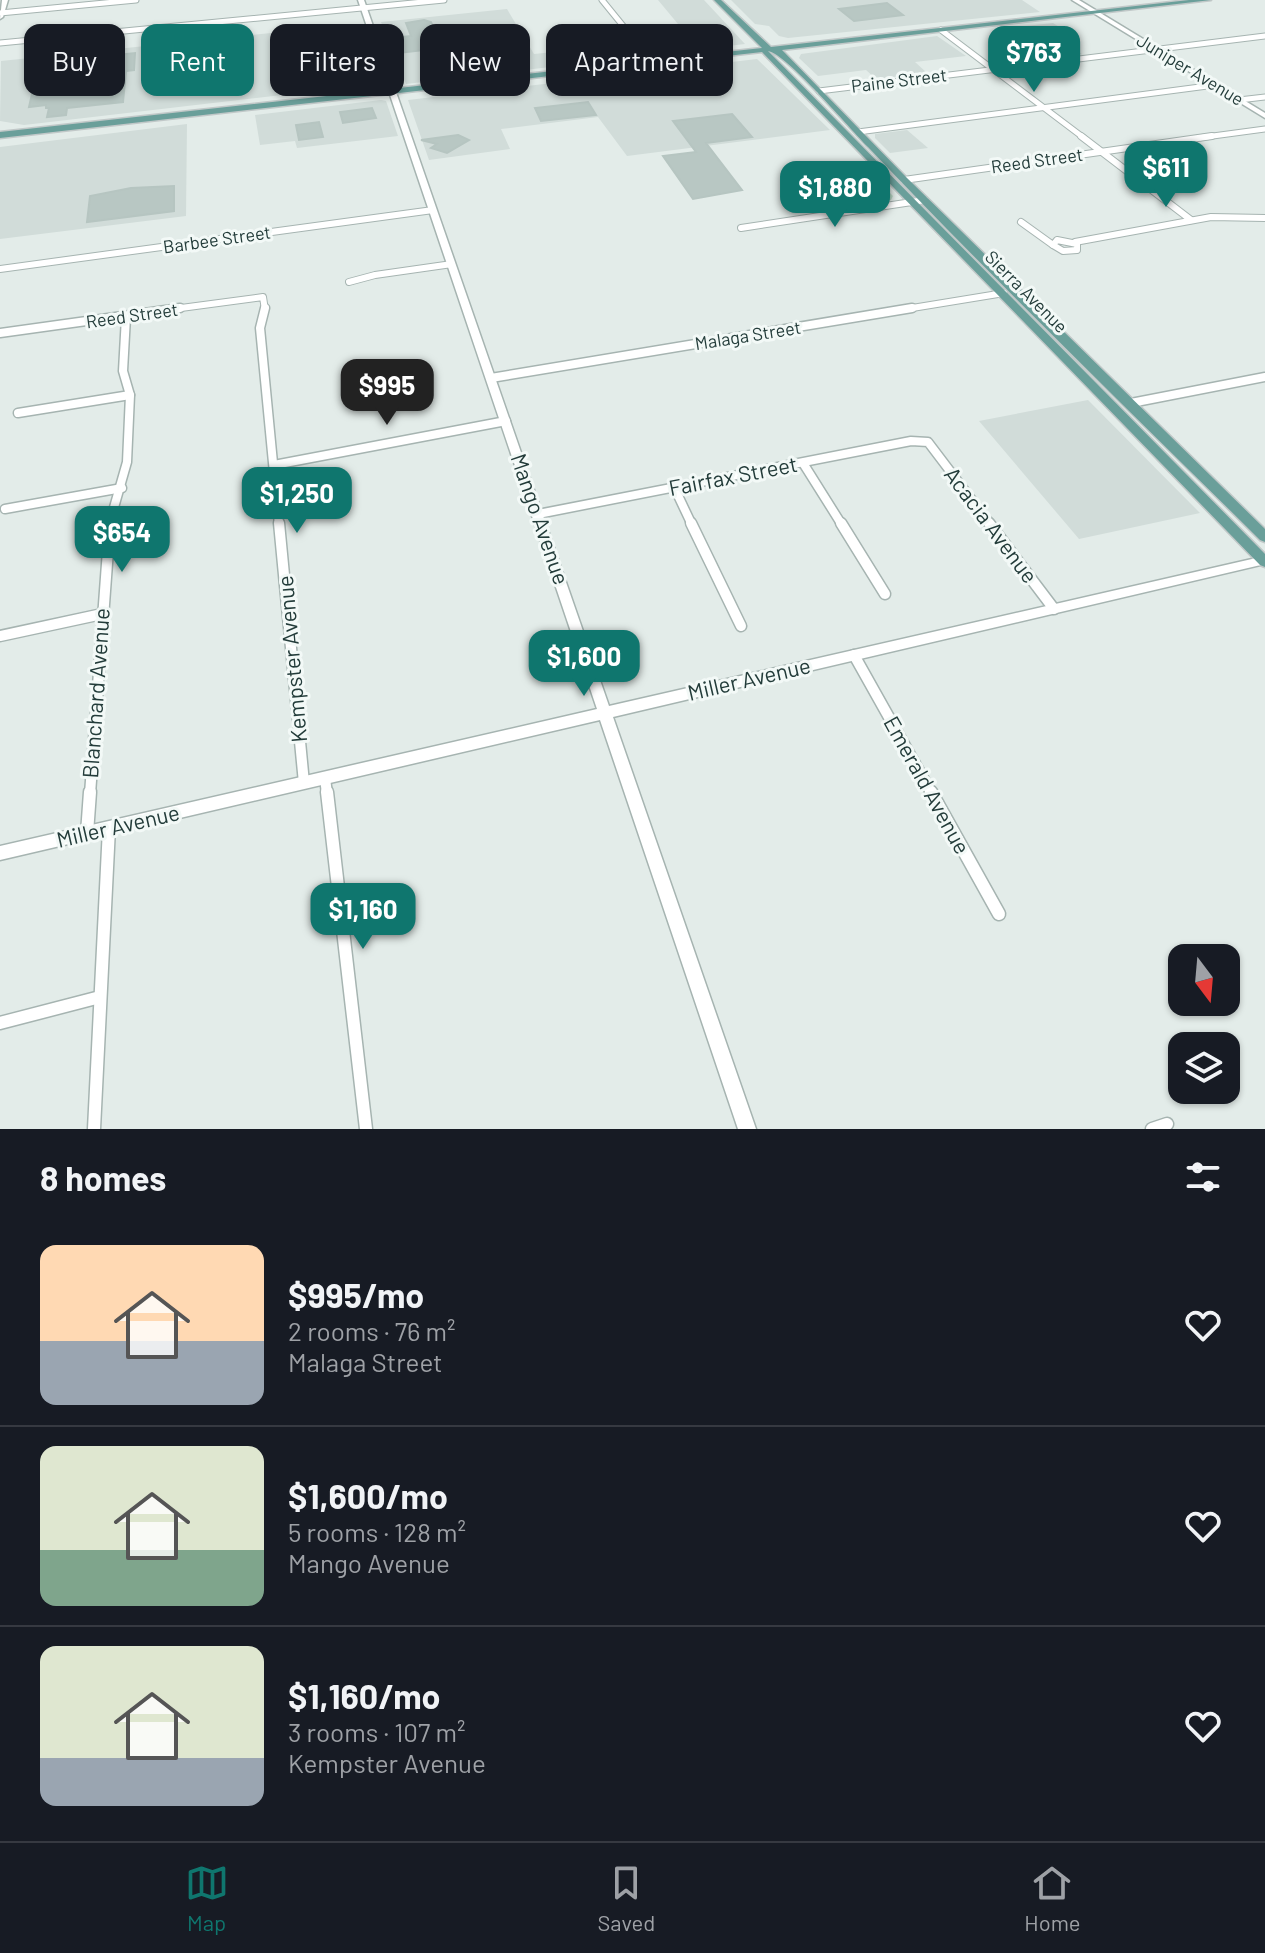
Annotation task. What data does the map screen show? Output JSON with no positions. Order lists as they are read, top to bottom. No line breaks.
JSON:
{"streets":{"main road":["Sierra Avenue"],"street":["Juniper Avenue","Paine Street","Reed Street","Barbee Street","Malaga Street","Fairfax Street","Mango Avenue","Acacia Avenue","Kempster Avenue","Miller Avenue","Blanchard Avenue","Emerald Avenue"]},"crossings":[["Juniper Avenue","Paine Street"],["Paine Street","Sierra Avenue"],["Reed Street","Sierra Avenue"],["Reed Street","Kempster Avenue"],["Reed Street","Blanchard Avenue"],["Barbee Street","Mango Avenue"],["Sierra Avenue","Malaga Street"],["Sierra Avenue","Miller Avenue"],["Malaga Street","Mango Avenue"],["Fairfax Street","Mango Avenue"],["Fairfax Street","Acacia Avenue"],["Mango Avenue","Miller Avenue"],["Acacia Avenue","Miller Avenue"],["Kempster Avenue","Miller Avenue"],["Miller Avenue","Blanchard Avenue"],["Miller Avenue","Emerald Avenue"]],"north":"bottom","page":{"chip":["Buy","Rent","Filters","New","Apartment"],"price":["$763","$611","$1,880","$995","$1,250","$654","$1,600","$1,160"],"heading":"8 homes","list":[{"name":"$995/mo","note":"2 rooms · 76 m² · Malaga Street"},{"name":"$1,600/mo","note":"5 rooms · 128 m² · Mango Avenue"},{"name":"$1,160/mo","note":"3 rooms · 107 m² · Kempster Avenue"}],"tabs":["Map","Saved","Home"]}}
